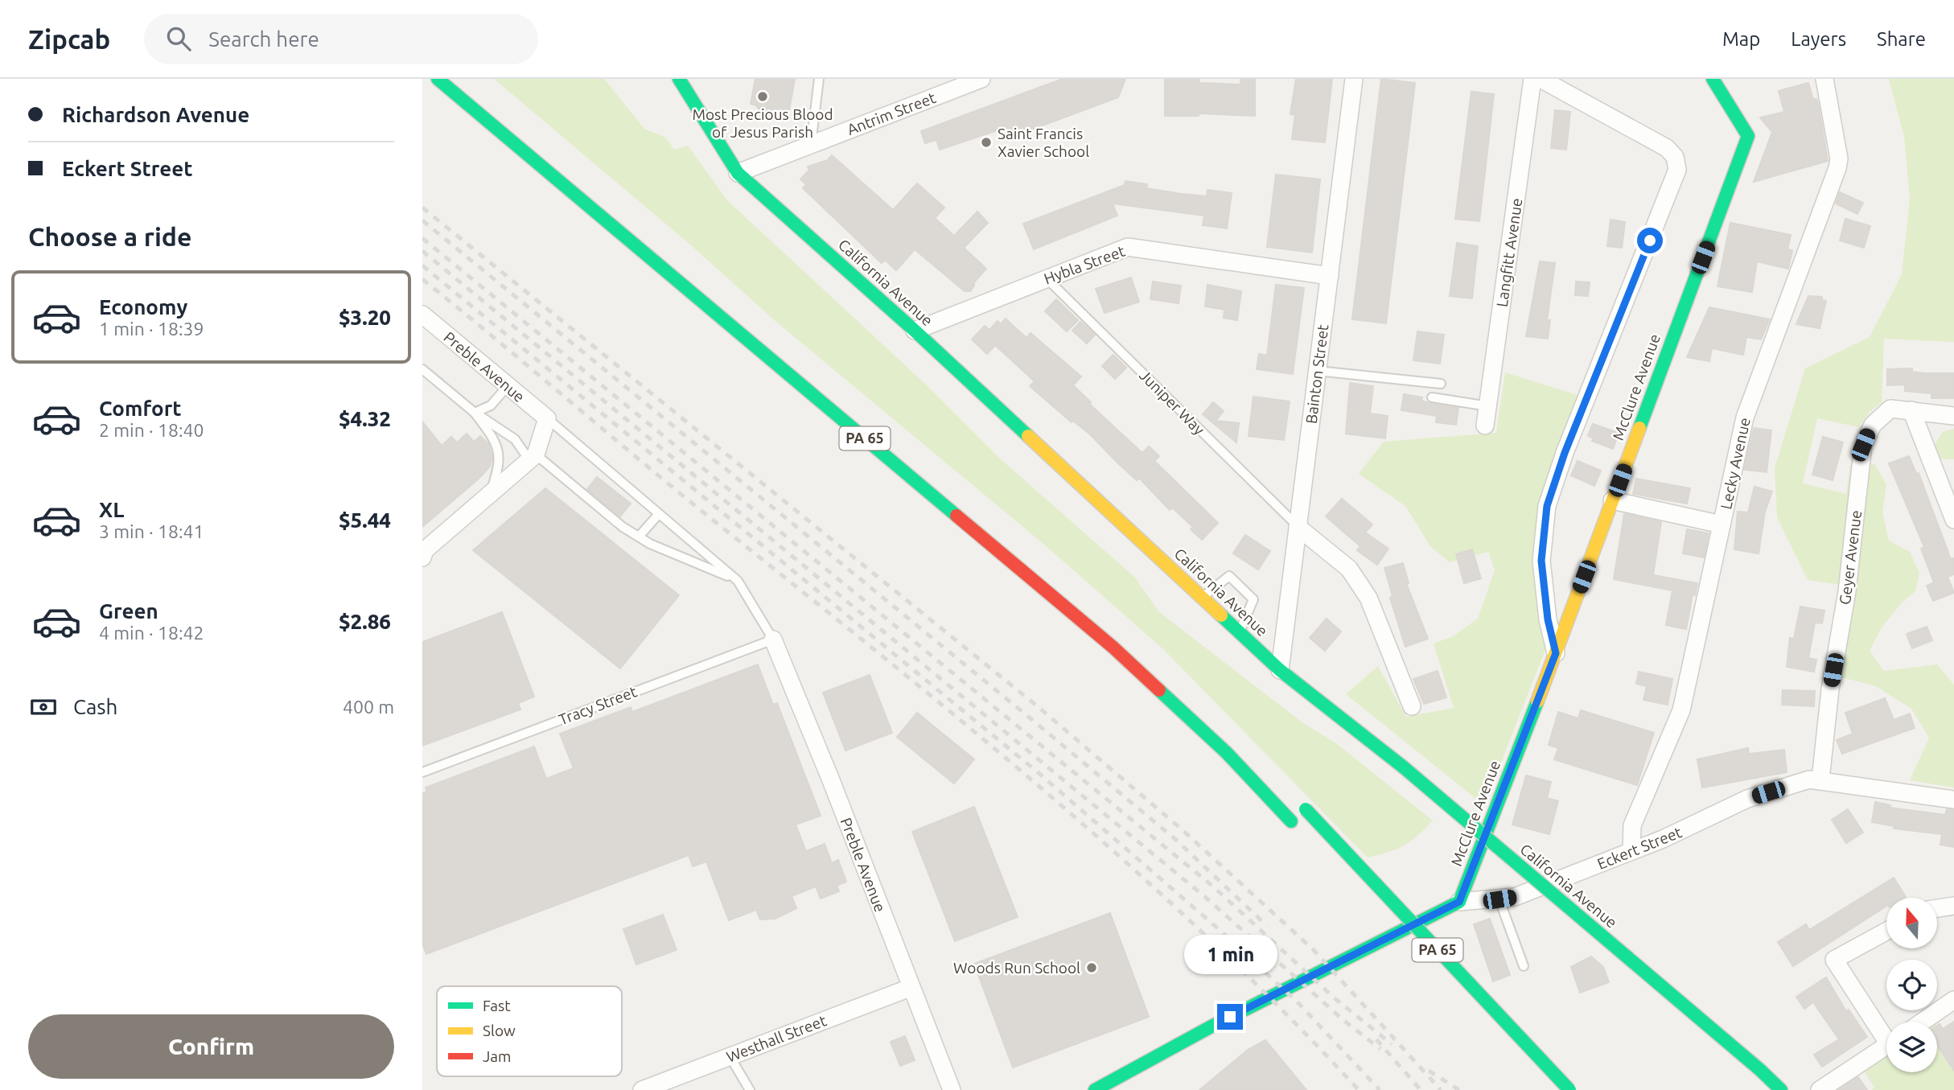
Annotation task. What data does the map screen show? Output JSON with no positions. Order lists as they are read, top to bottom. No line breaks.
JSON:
{"streets":{"main road":["California Avenue","McClure Avenue","PA 65","Eckert Street"],"street":["Antrim Street","Langfitt Avenue","Hybla Street","Preble Avenue","Bainton Street","Lecky Avenue","Geyer Avenue","Westhall Street"],"lane":["Juniper Way","Tracy Street"]},"crossings":[["Antrim Street","California Avenue"],["Hybla Street","California Avenue"],["Hybla Street","Bainton Street"],["Hybla Street","Juniper Way"],["California Avenue","Bainton Street"],["Preble Avenue","Tracy Street"],["Preble Avenue","Westhall Street"],["Bainton Street","Juniper Way"],["McClure Avenue","Eckert Street"],["Lecky Avenue","Eckert Street"],["Geyer Avenue","Eckert Street"]],"places":["Most Precious Blood of Jesus Parish","Saint Francis Xavier School","Woods Run School"],"legend":["Fast","Slow","Jam"],"north":"top","page":{"header":"Zipcab","search":"Search here","nav":["Map","Layers","Share"],"banner":["Richardson Avenue","Eckert Street"],"heading":"Choose a ride","list":[{"name":"Economy","note":"1 min · 18:39","value":"$3.20"},{"name":"Comfort","note":"2 min · 18:40","value":"$4.32"},{"name":"XL","note":"3 min · 18:41","value":"$5.44"},{"name":"Green","note":"4 min · 18:42","value":"$2.86"}],"pay":["Cash","400 m"],"bubble":"1 min","buttons":"Confirm"}}
